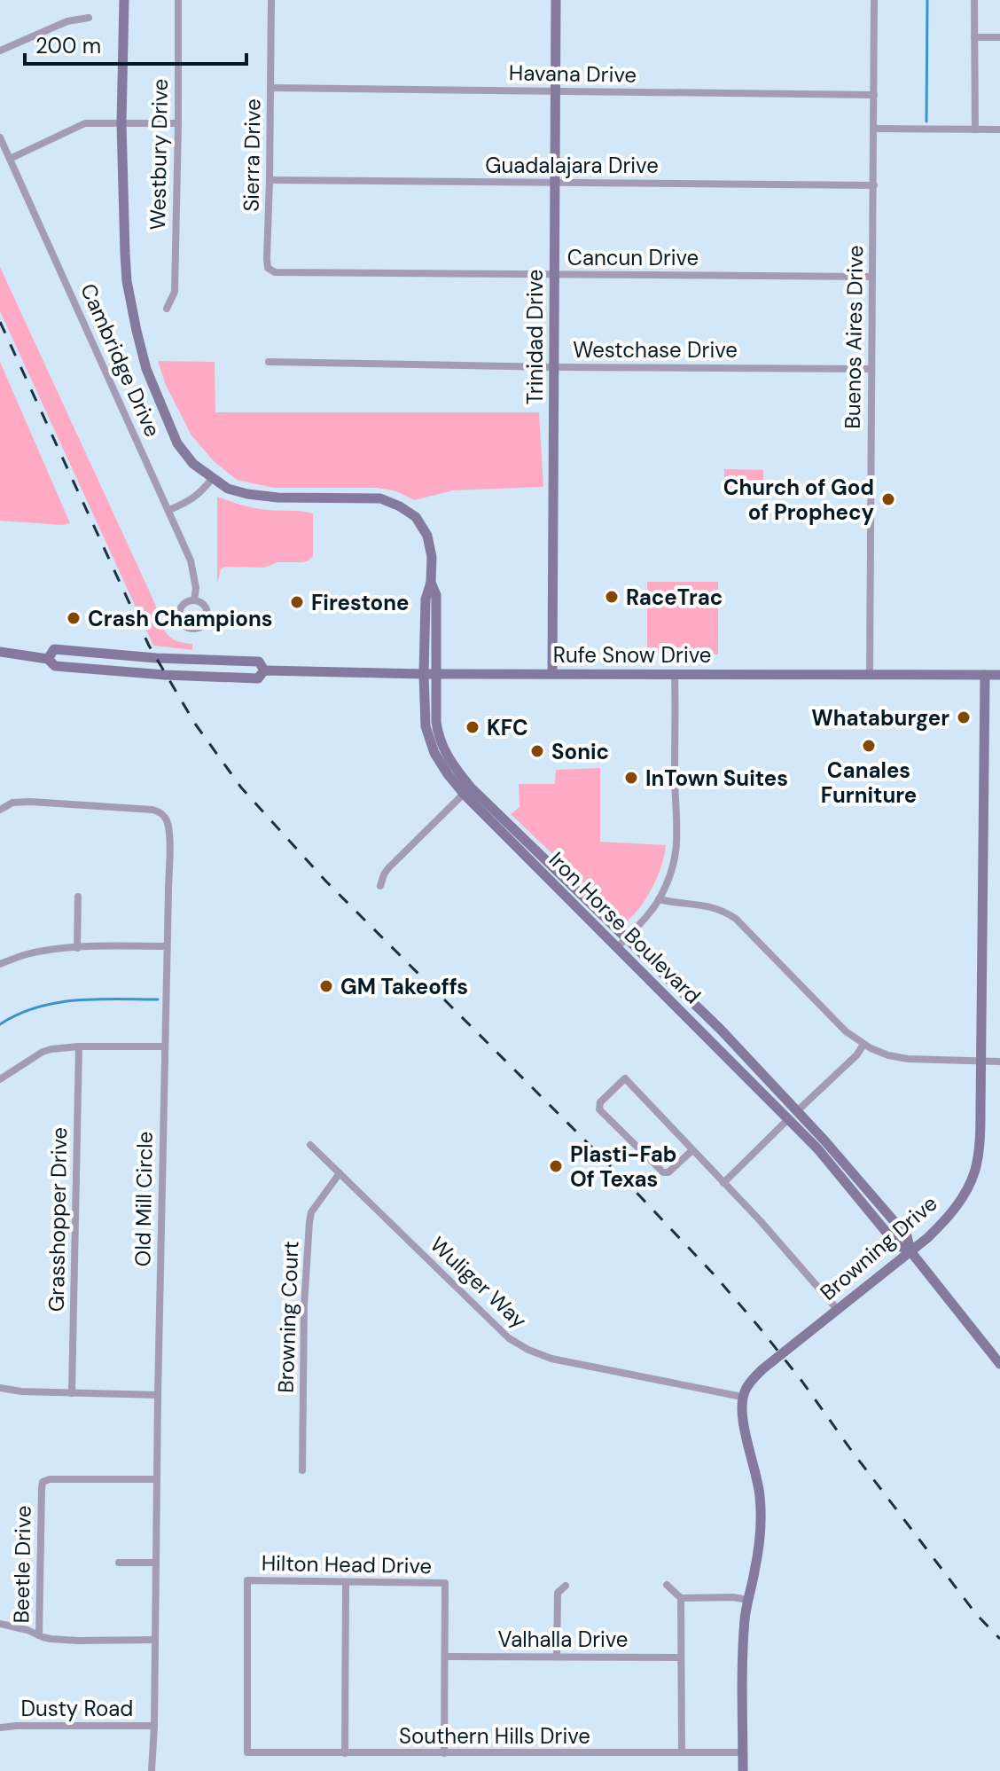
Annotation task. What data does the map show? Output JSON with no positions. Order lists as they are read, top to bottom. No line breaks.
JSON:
{"streets":{"street":["Havana Drive","Westbury Drive","Sierra Drive","Guadalajara Drive","Cancun Drive","Trinidad Drive","Buenos Aires Drive","Westchase Drive","Cambridge Drive","Rufe Snow Drive","Iron Horse Boulevard","Old Mill Circle","Grasshopper Drive","Browning Drive","Wuliger Way","Browning Court","Beetle Drive","Hilton Head Drive","Valhalla Drive","Dusty Road","Southern Hills Drive"]},"crossings":[["Havana Drive","Sierra Drive"],["Havana Drive","Trinidad Drive"],["Havana Drive","Buenos Aires Drive"],["Sierra Drive","Guadalajara Drive"],["Sierra Drive","Cancun Drive"],["Guadalajara Drive","Trinidad Drive"],["Guadalajara Drive","Buenos Aires Drive"],["Cancun Drive","Trinidad Drive"],["Cancun Drive","Buenos Aires Drive"],["Trinidad Drive","Westchase Drive"],["Trinidad Drive","Rufe Snow Drive"],["Buenos Aires Drive","Westchase Drive"],["Buenos Aires Drive","Rufe Snow Drive"],["Rufe Snow Drive","Iron Horse Boulevard"],["Rufe Snow Drive","Browning Drive"],["Iron Horse Boulevard","Browning Drive"],["Old Mill Circle","Beetle Drive"],["Old Mill Circle","Dusty Road"],["Browning Drive","Wuliger Way"],["Wuliger Way","Browning Court"],["Hilton Head Drive","Valhalla Drive"],["Hilton Head Drive","Southern Hills Drive"]],"places":["Church of God of Prophecy","RaceTrac","Firestone","Crash Champions","Whataburger","KFC","Canales Furniture","Sonic","InTown Suites","GM Takeoffs","Plasti-Fab Of Texas"],"scale_bar":"200 m"}
